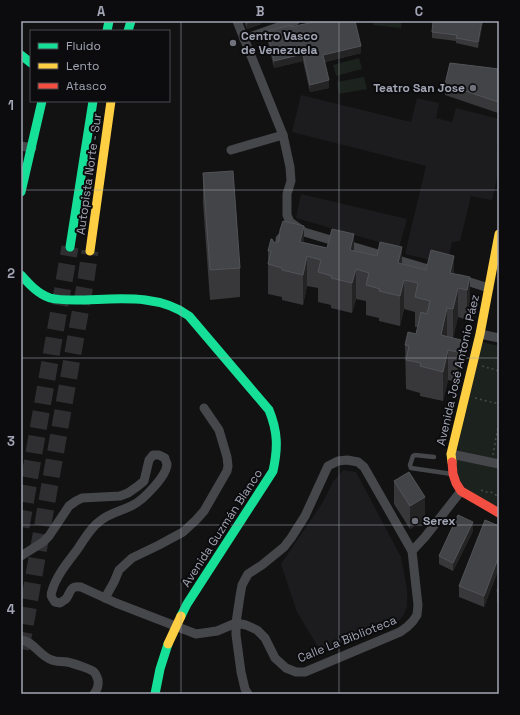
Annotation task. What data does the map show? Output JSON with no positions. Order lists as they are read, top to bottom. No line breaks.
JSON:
{"streets":{"main road":["Autopista Norte - Sur","Avenida José Antonio Páez","Avenida Guzmán Blanco"],"street":["Calle La Biblioteca"]},"places":["Centro Vasco de Venezuela","Teatro San Jose","Serex"],"legend":["Fluido","Lento","Atasco"],"grid":{"columns":["A","B","C"],"rows":["1","2","3","4"]}}
